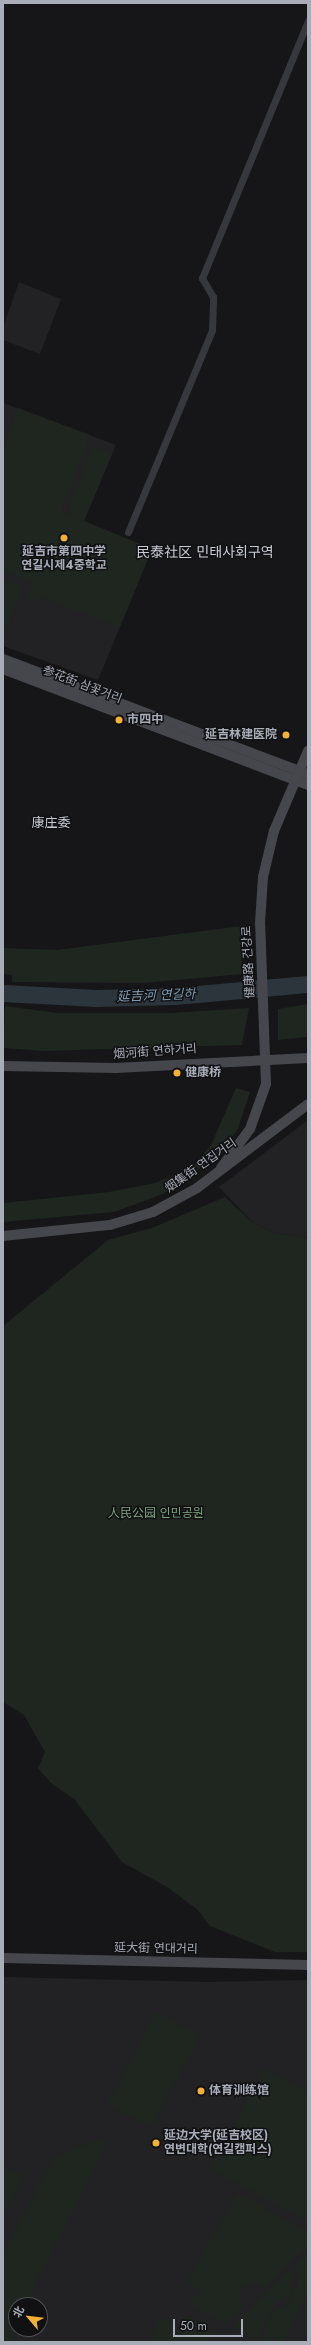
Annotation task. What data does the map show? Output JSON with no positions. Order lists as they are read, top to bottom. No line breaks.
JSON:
{"streets":{"main road":["参花街 삼꽃거리","健康路 건강로","烟河街 연하거리","烟集街 연집거리","延大街 연대거리"]},"crossings":[["参花街 삼꽃거리","健康路 건강로"],["健康路 건강로","烟河街 연하거리"],["健康路 건강로","烟集街 연집거리"]],"districts":["民泰社区 민태사회구역","康庄委"],"water":["延吉河 연길하"],"parks":["人民公园 인민공원"],"places":["延吉市第四中学 연길시제4중학교","市四中","延吉林建医院","健康桥","体育训练馆","延边大学(延吉校区) 연변대학(연길캠퍼스)"],"scale_bar":"50 m","north":"top left"}
